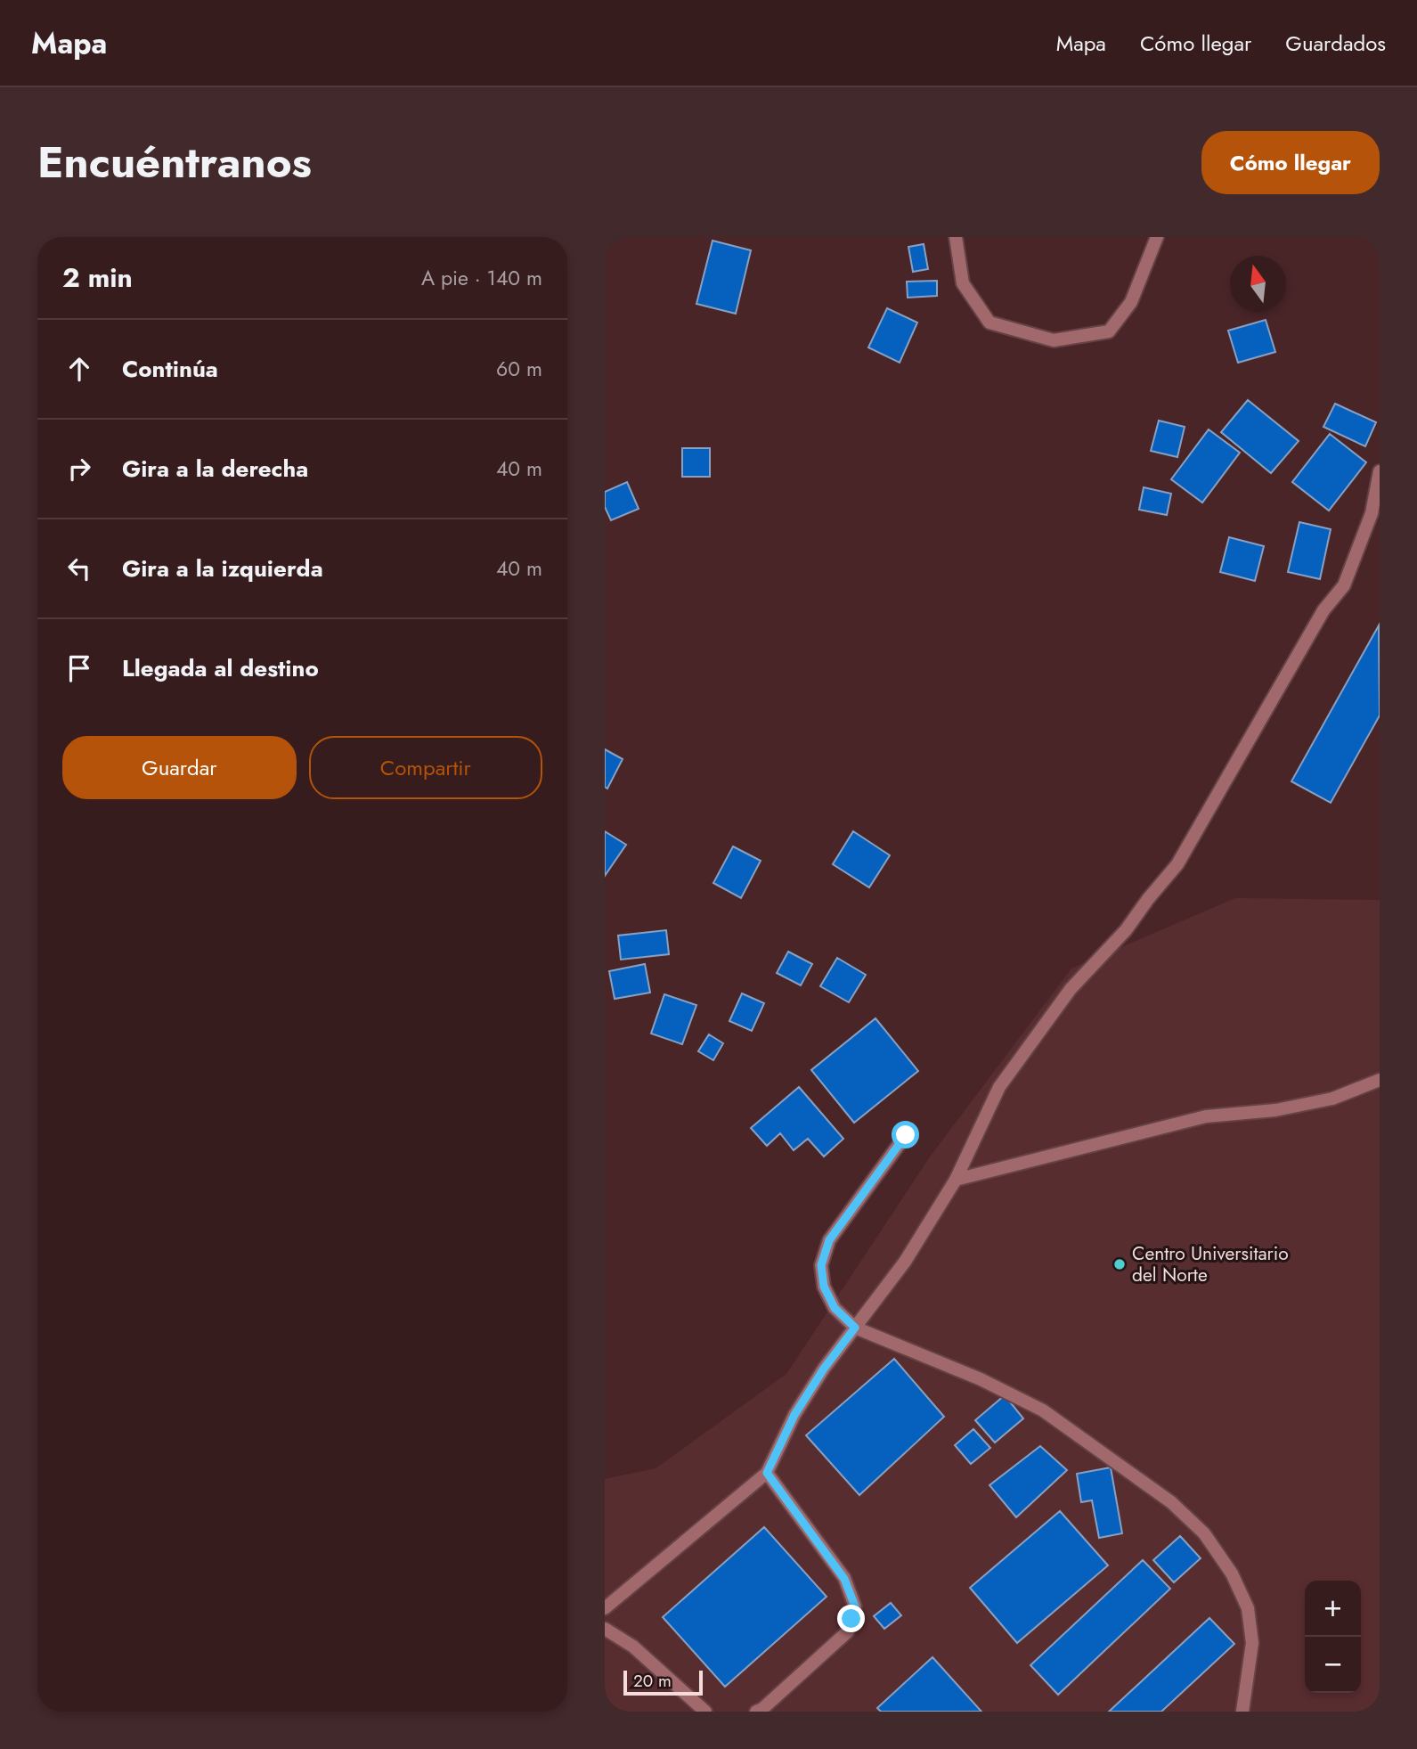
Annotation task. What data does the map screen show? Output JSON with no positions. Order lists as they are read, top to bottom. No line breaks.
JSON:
{"places":["Centro Universitario del Norte"],"scale_bar":"20 m","north":"top","page":{"header":"Mapa","nav":["Mapa","Cómo llegar","Guardados"],"title":"Encuéntranos","buttons":["Cómo llegar",["Guardar","Compartir"]],"heading":["2 min","A pie · 140 m"],"list":[["Continúa","60 m"],["Gira a la derecha","40 m"],["Gira a la izquierda","40 m"],"Llegada al destino"],"map_buttons":["+","−"],"scale":"20 m"}}
